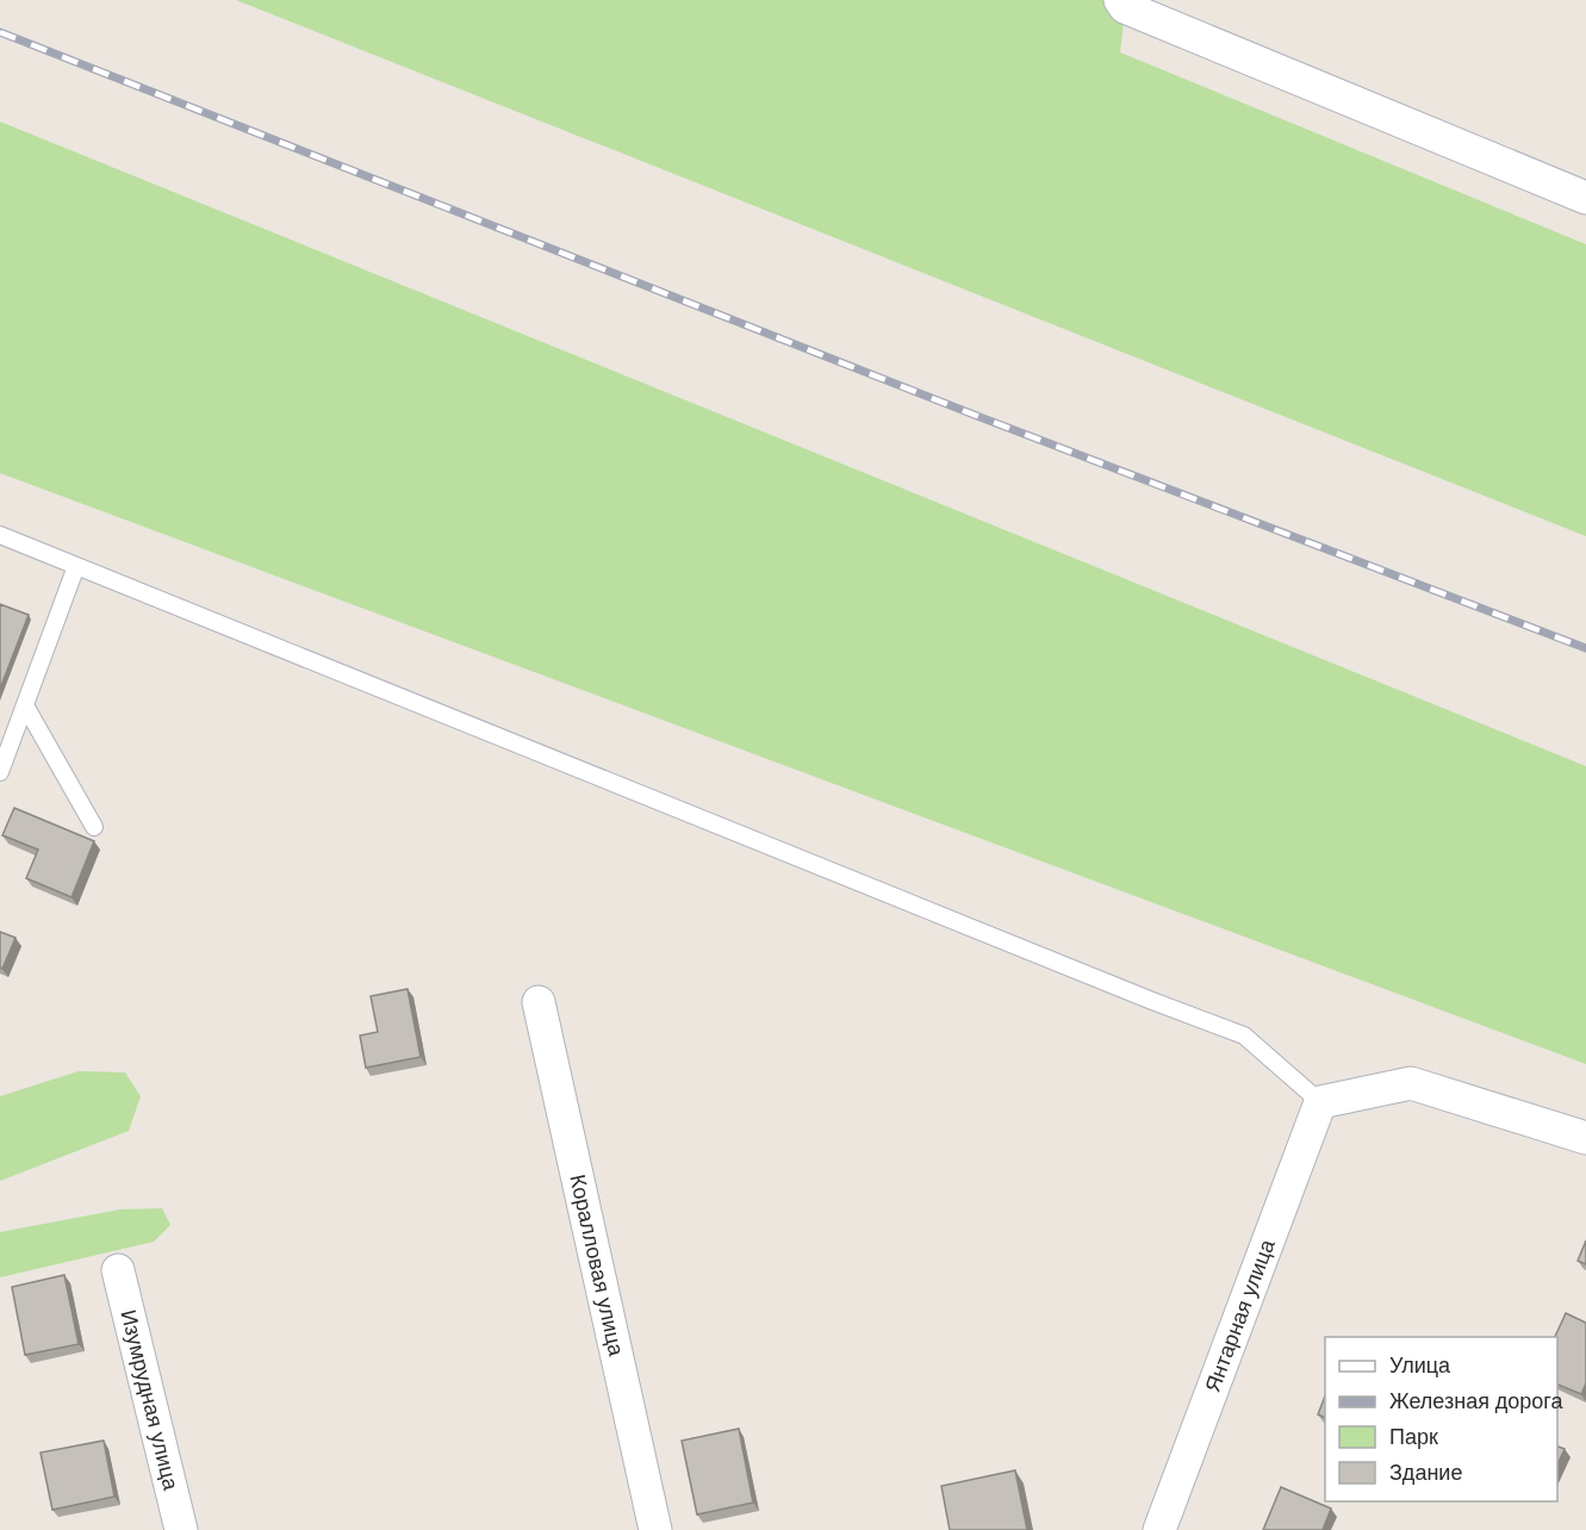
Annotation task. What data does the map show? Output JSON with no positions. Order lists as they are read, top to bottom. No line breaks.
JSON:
{"streets":{"street":["Коралловая улица","Янтарная улица","Изумрудная улица"]},"legend":["Улица","Железная дорога","Парк","Здание"]}
